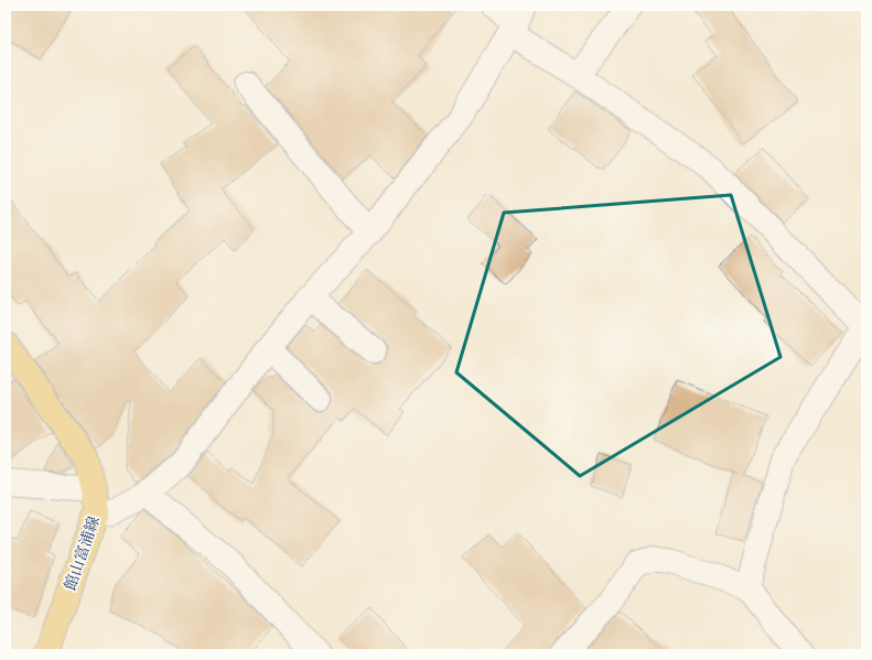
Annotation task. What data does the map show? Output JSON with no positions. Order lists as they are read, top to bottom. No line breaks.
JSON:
{"streets":{"main road":["館山富浦線"]}}
